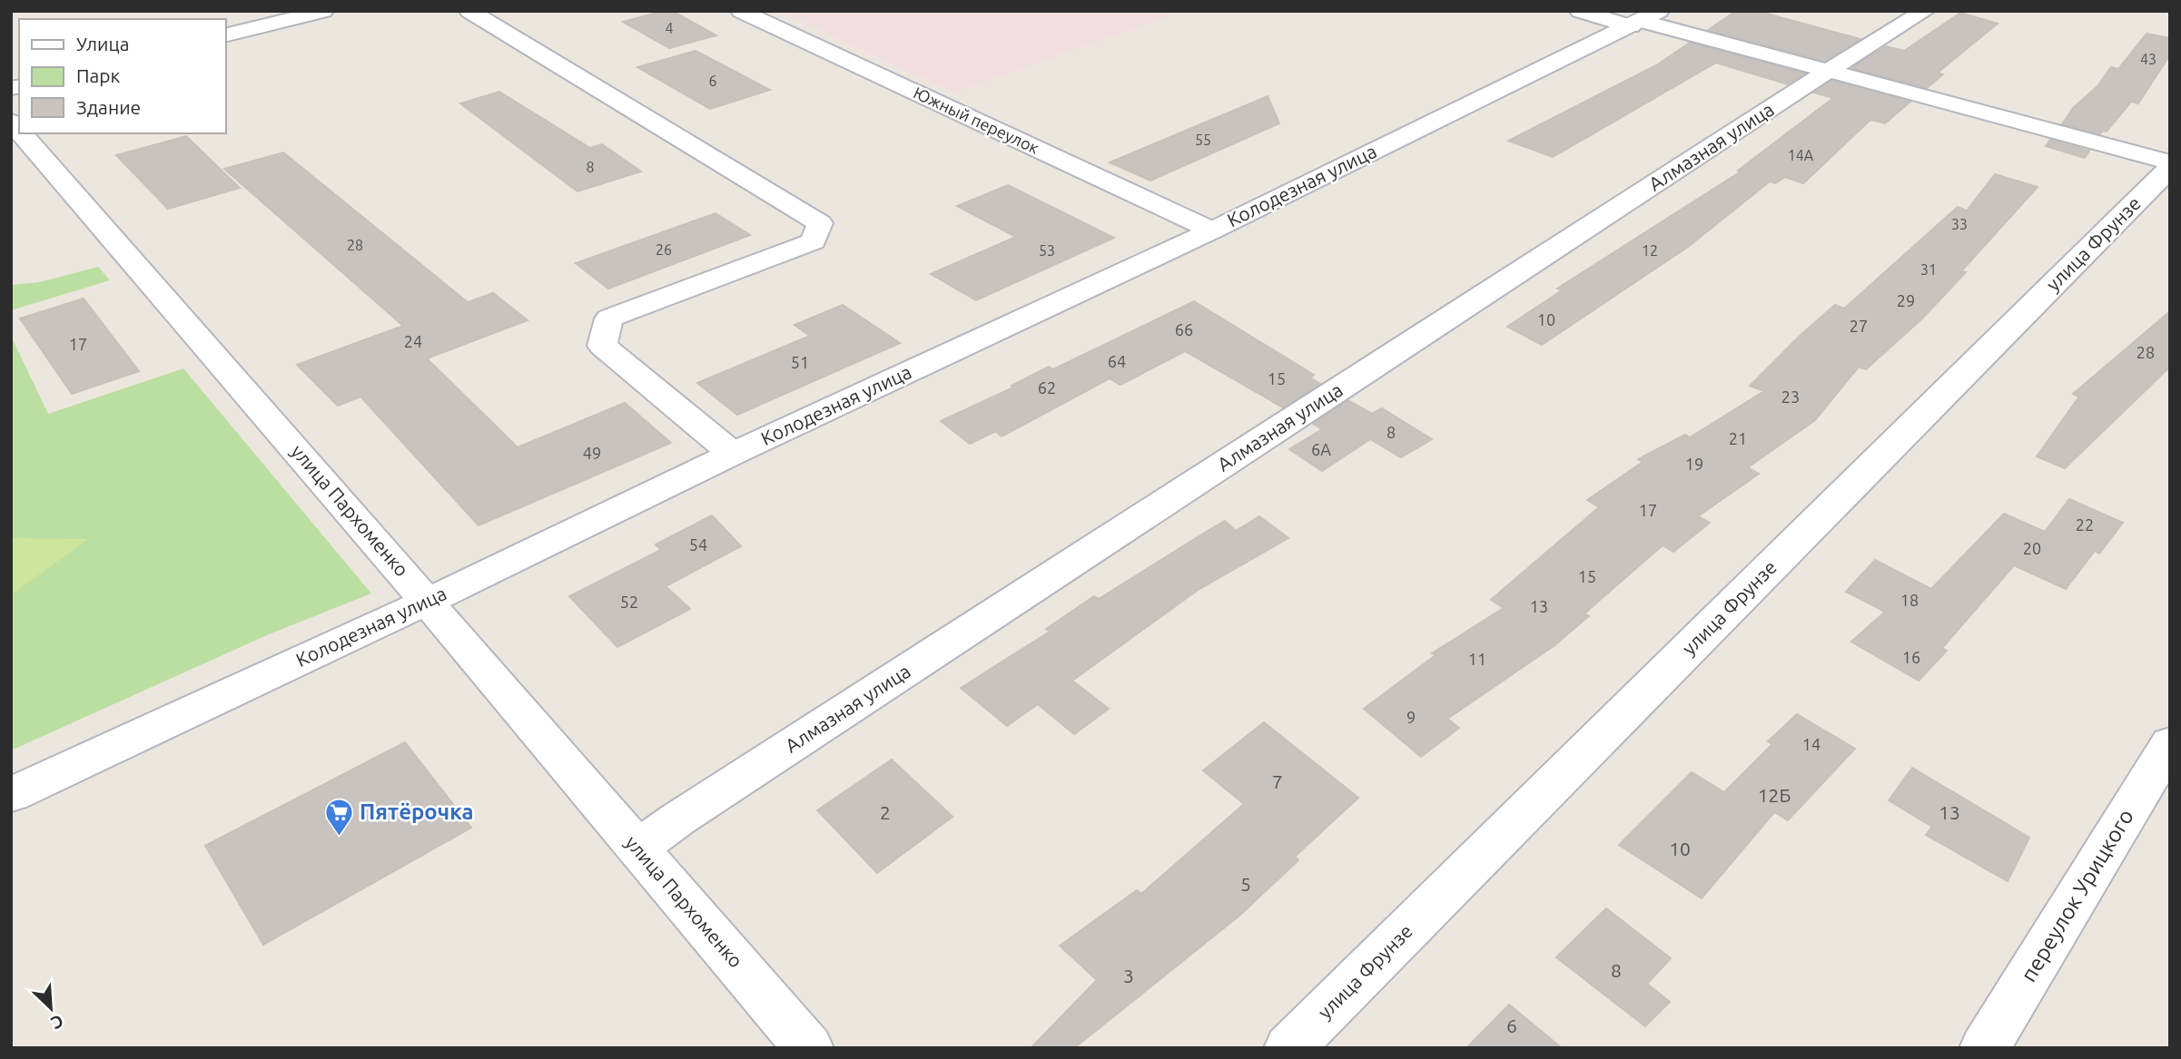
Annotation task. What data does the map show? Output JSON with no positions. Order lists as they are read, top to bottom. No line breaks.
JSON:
{"streets":{"street":["Южный переулок","Алмазная улица","Колодезная улица","улица Фрунзе","улица Пархоменко","переулок Урицкого"]},"crossings":[["Южный переулок","Колодезная улица"],["Алмазная улица","улица Пархоменко"],["Колодезная улица","улица Пархоменко"]],"places":{"supermarket":["Пятёрочка"]},"house_numbers":["4","43","6","55","14А","8","33","28","26","53","12","31","29","10","27","66","24","17","28","64","51","15","62","23","8","21","6А","49","19","17","22","54","20","15","18","52","13","16","11","9","14","7","12Б","2","13","10","5","8","3","6"],"legend":["Улица","Парк","Здание"],"north":"bottom right"}
